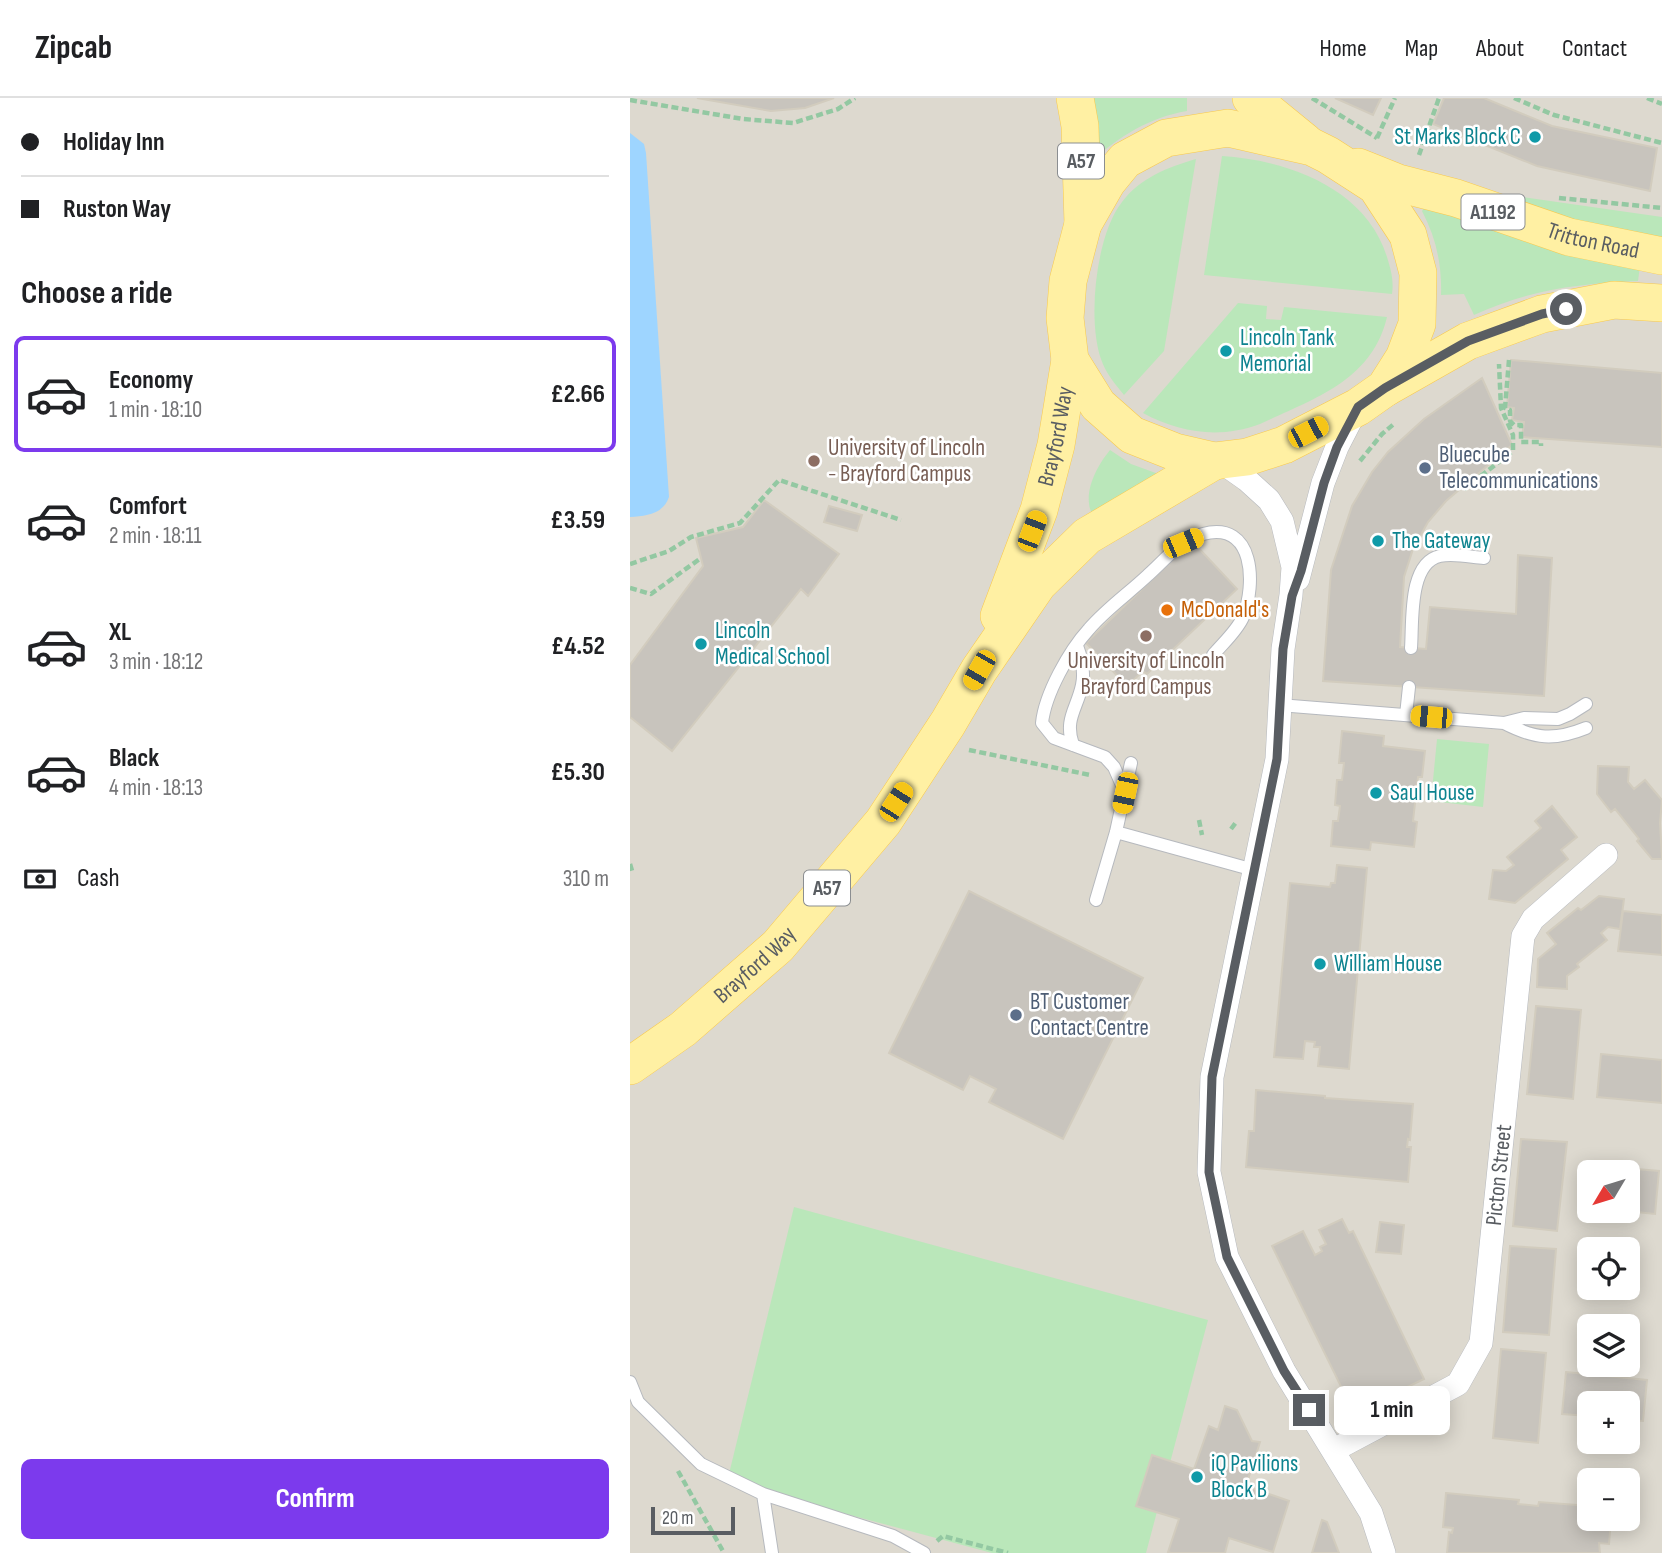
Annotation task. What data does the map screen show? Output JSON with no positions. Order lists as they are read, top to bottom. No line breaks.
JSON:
{"streets":{"main road":["A57","A1192","Tritton Road","Brayford Way"],"street":["Picton Street"]},"places":["St Marks Block C","Lincoln Tank Memorial","University of Lincoln - Brayford Campus","Bluecube Telecommunications","The Gateway","McDonald's","University of Lincoln Brayford Campus","Lincoln Medical School","Saul House","William House","BT Customer Contact Centre","iQ Pavilions Block B"],"scale_bar":"20 m","north":"bottom left","page":{"header":"Zipcab","nav":["Home","Map","About","Contact"],"banner":["Holiday Inn","Ruston Way"],"heading":"Choose a ride","list":[{"name":"Economy","note":"1 min · 18:10","value":"£2.66"},{"name":"Comfort","note":"2 min · 18:11","value":"£3.59"},{"name":"XL","note":"3 min · 18:12","value":"£4.52"},{"name":"Black","note":"4 min · 18:13","value":"£5.30"}],"pay":["Cash","310 m"],"map_buttons":["+","−"],"bubble":"1 min","buttons":"Confirm","scale":"20 m"}}
